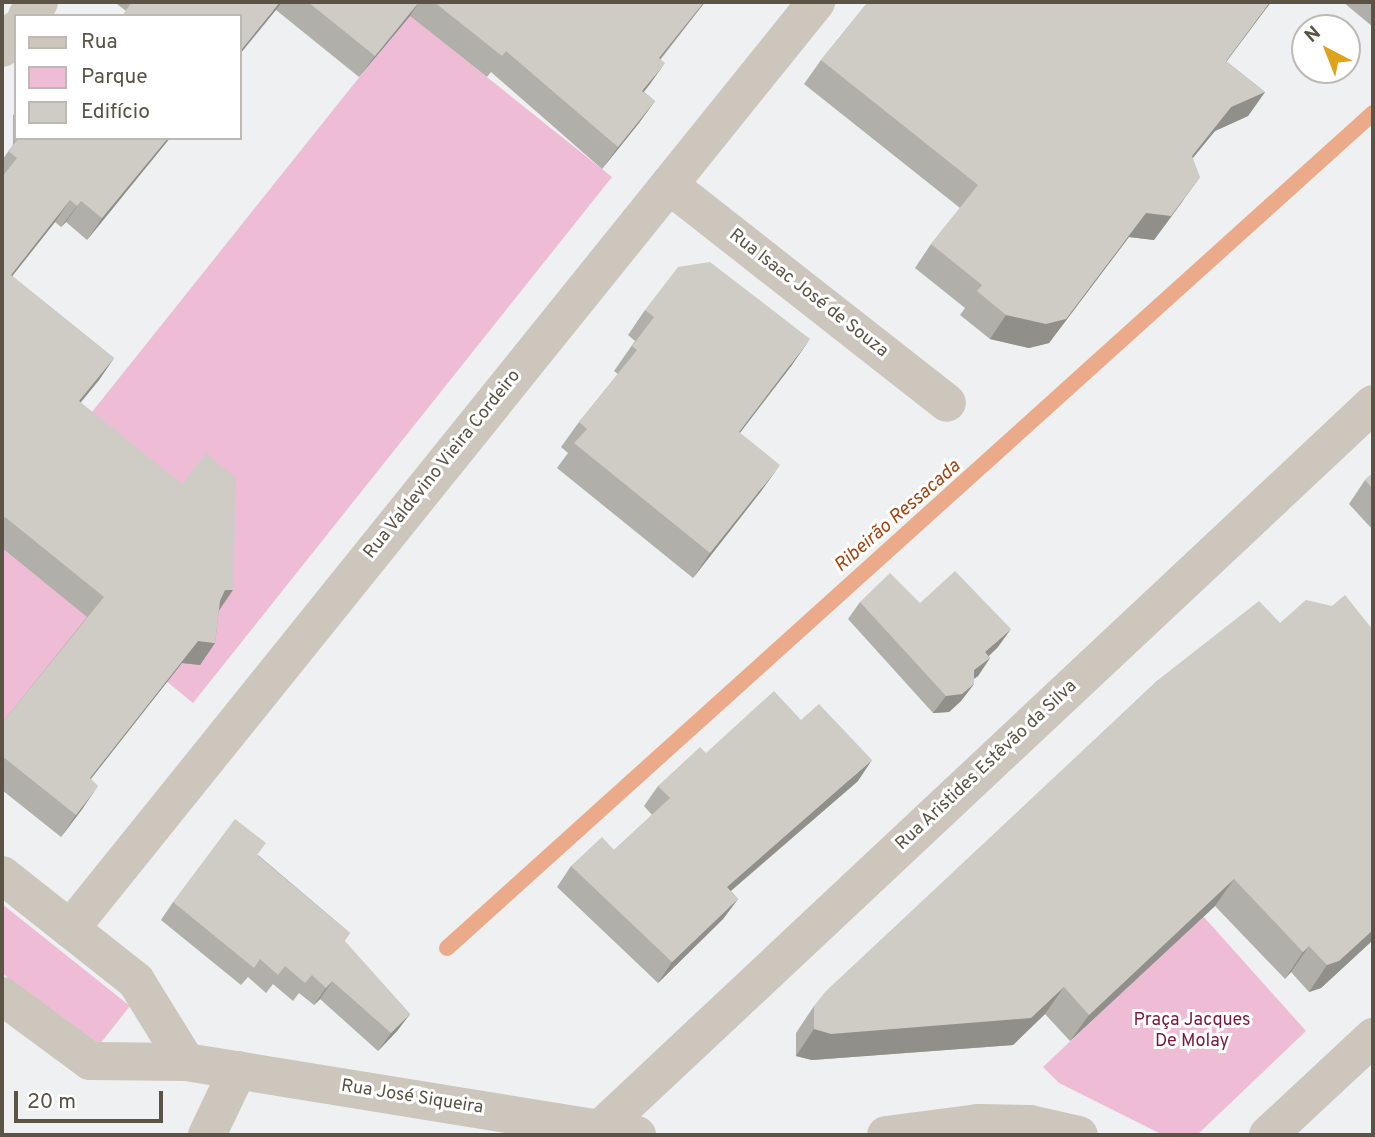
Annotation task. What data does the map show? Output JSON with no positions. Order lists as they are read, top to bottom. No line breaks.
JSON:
{"streets":{"street":["Rua Isaac José de Souza","Rua Valdevino Vieira Cordeiro","Rua Aristides Estêvão da Silva","Rua José Siqueira"]},"crossings":[["Rua Isaac José de Souza","Rua Valdevino Vieira Cordeiro"],["Rua Aristides Estêvão da Silva","Rua José Siqueira"]],"water":["Ribeirão Ressacada"],"parks":["Praça Jacques De Molay"],"legend":["Rua","Parque","Edifício"],"scale_bar":"20 m","north":"top left"}
